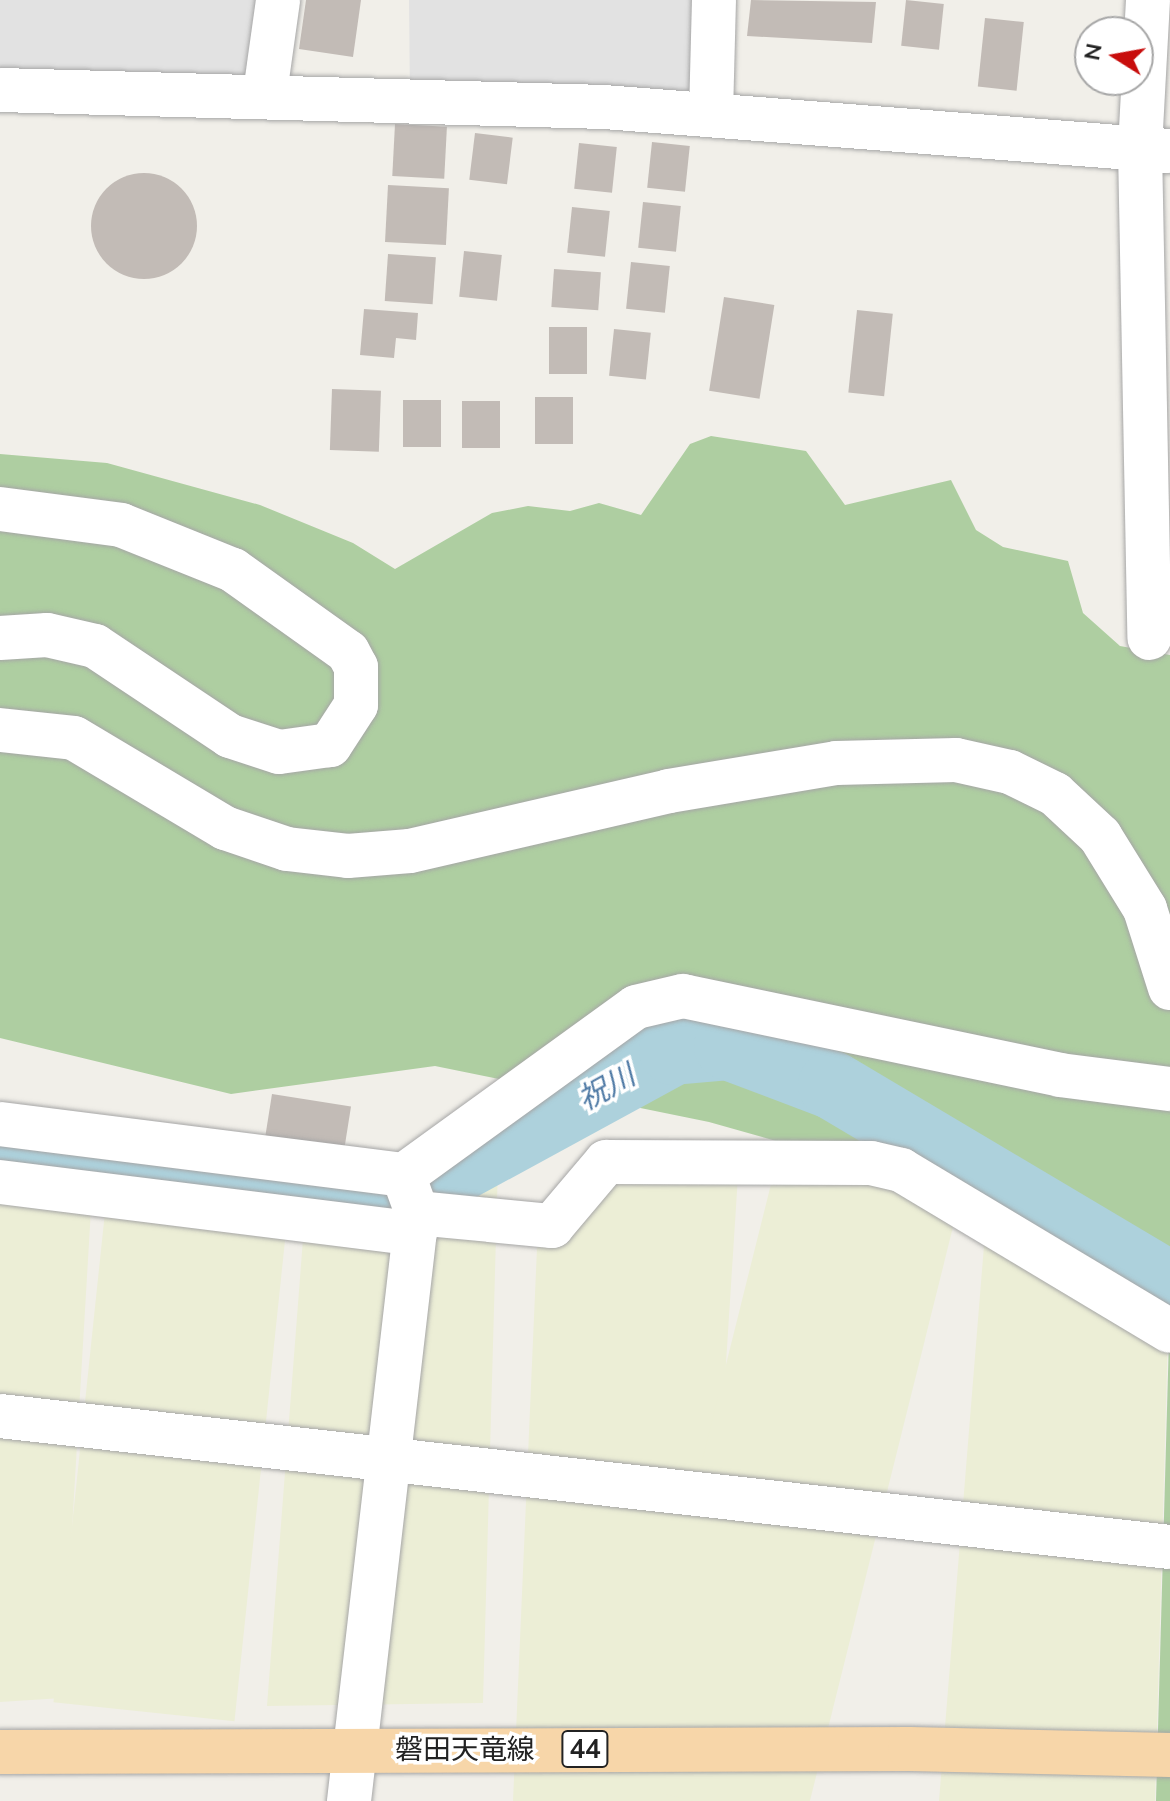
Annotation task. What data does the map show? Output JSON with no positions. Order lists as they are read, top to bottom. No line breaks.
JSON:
{"streets":{"main road":["磐田天竜線","44"]},"water":["祝川"],"north":"left"}
